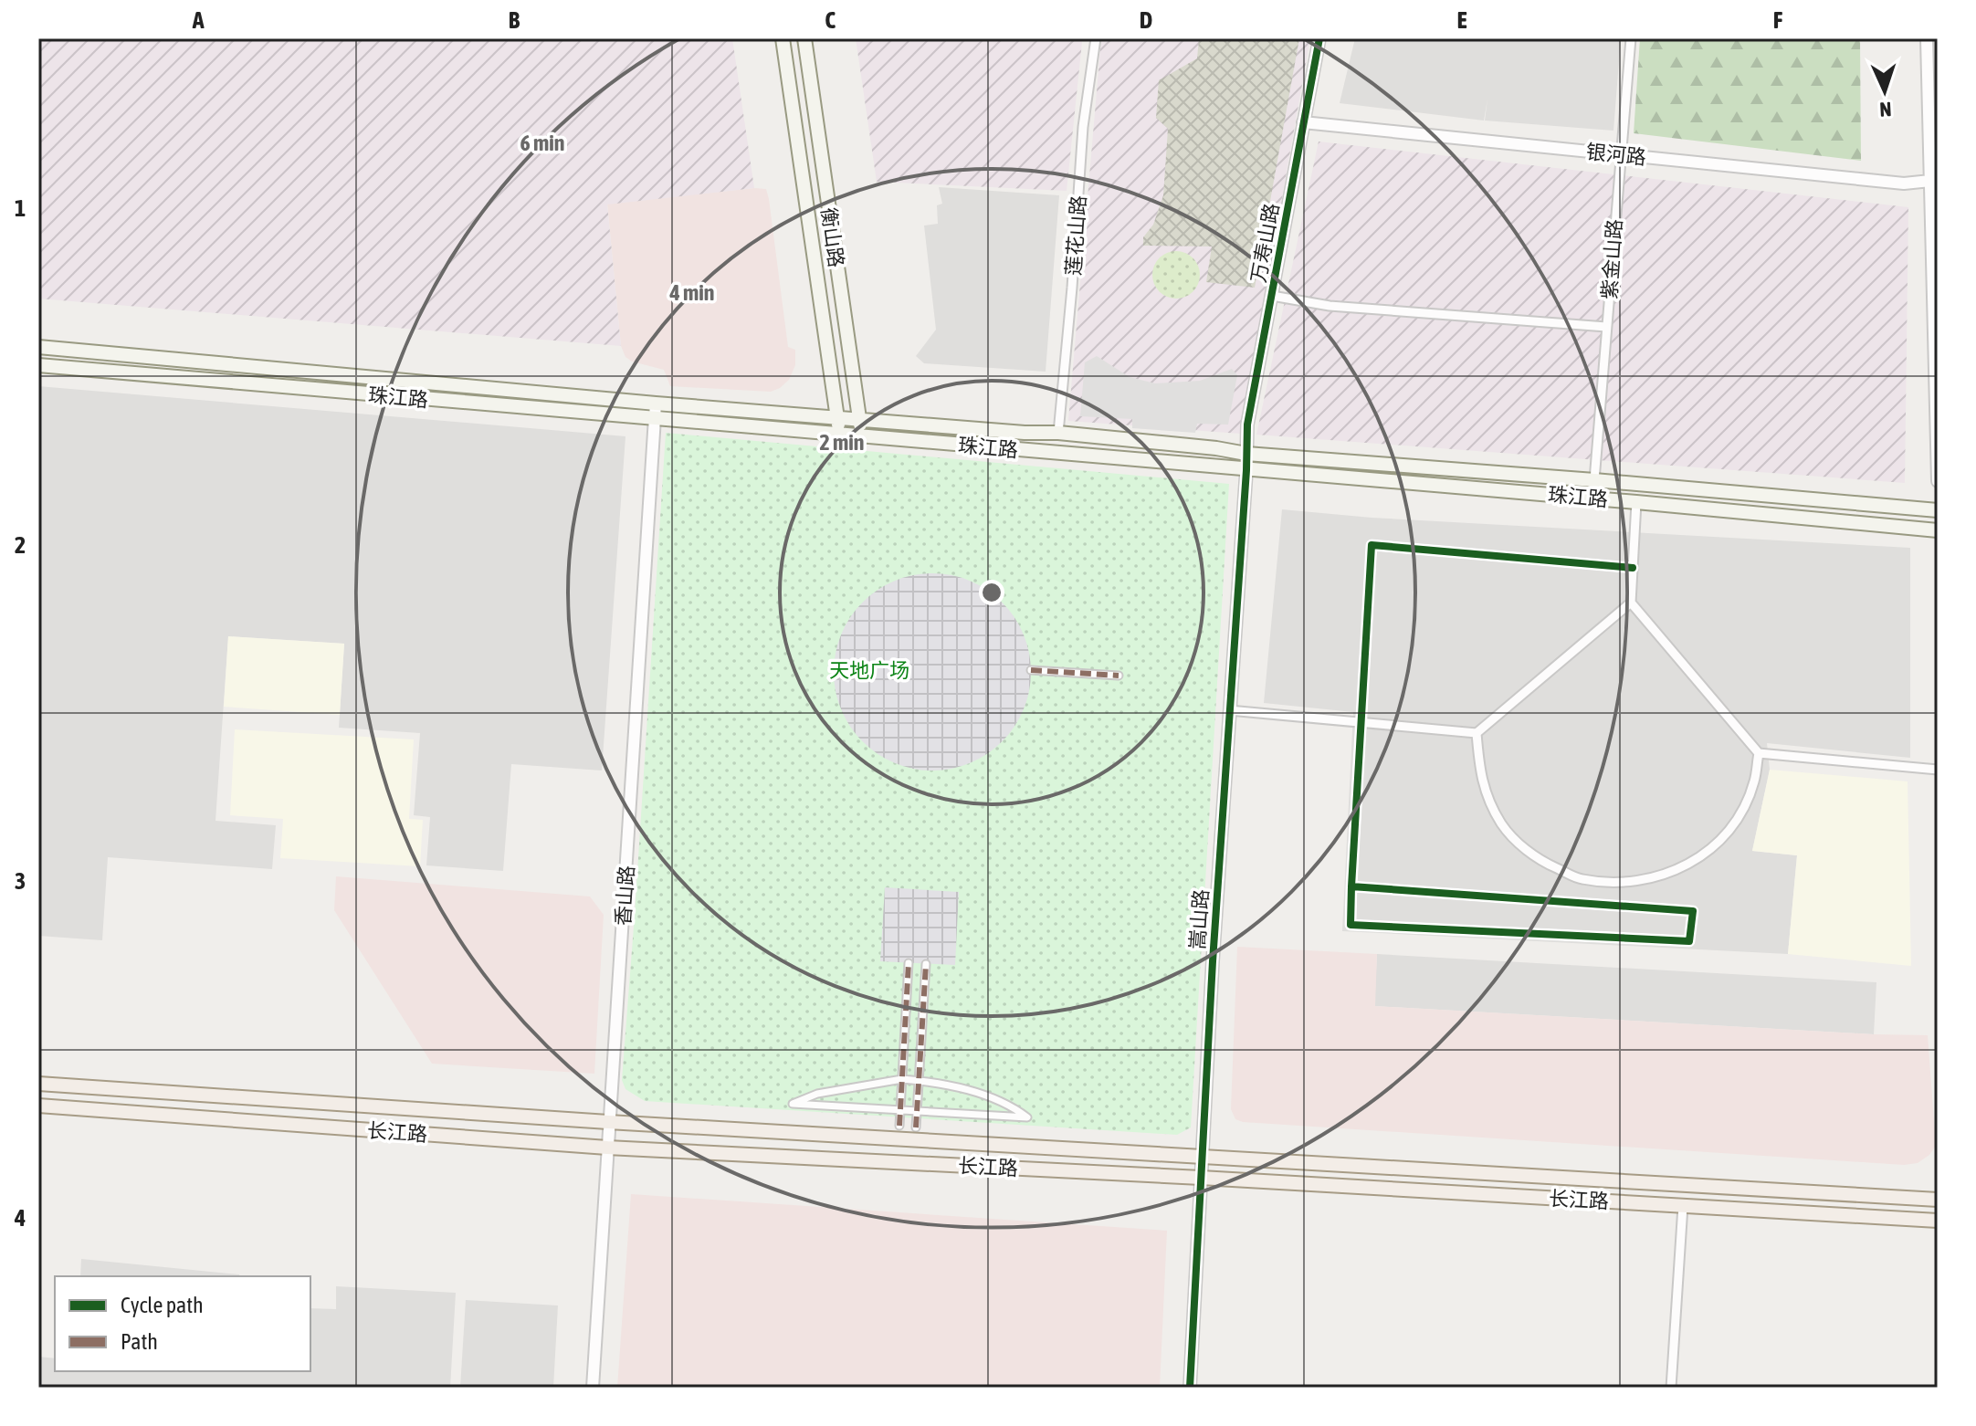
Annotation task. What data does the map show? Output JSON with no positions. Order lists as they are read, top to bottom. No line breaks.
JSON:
{"streets":{"main road":["衡山路","珠江路","长江路"],"street":["银河路","莲花山路","万寿山路","紫金山路","香山路","嵩山路"]},"crossings":[["银河路","万寿山路"],["银河路","紫金山路"],["衡山路","珠江路"],["万寿山路","嵩山路"],["珠江路","香山路"],["珠江路","嵩山路"],["香山路","长江路"],["嵩山路","长江路"]],"parks":["天地广场"],"legend":["Cycle path","Path"],"north":"bottom","grid":{"columns":["A","B","C","D","E","F"],"rows":["1","2","3","4"]},"rings":["6 min","4 min","2 min"]}
